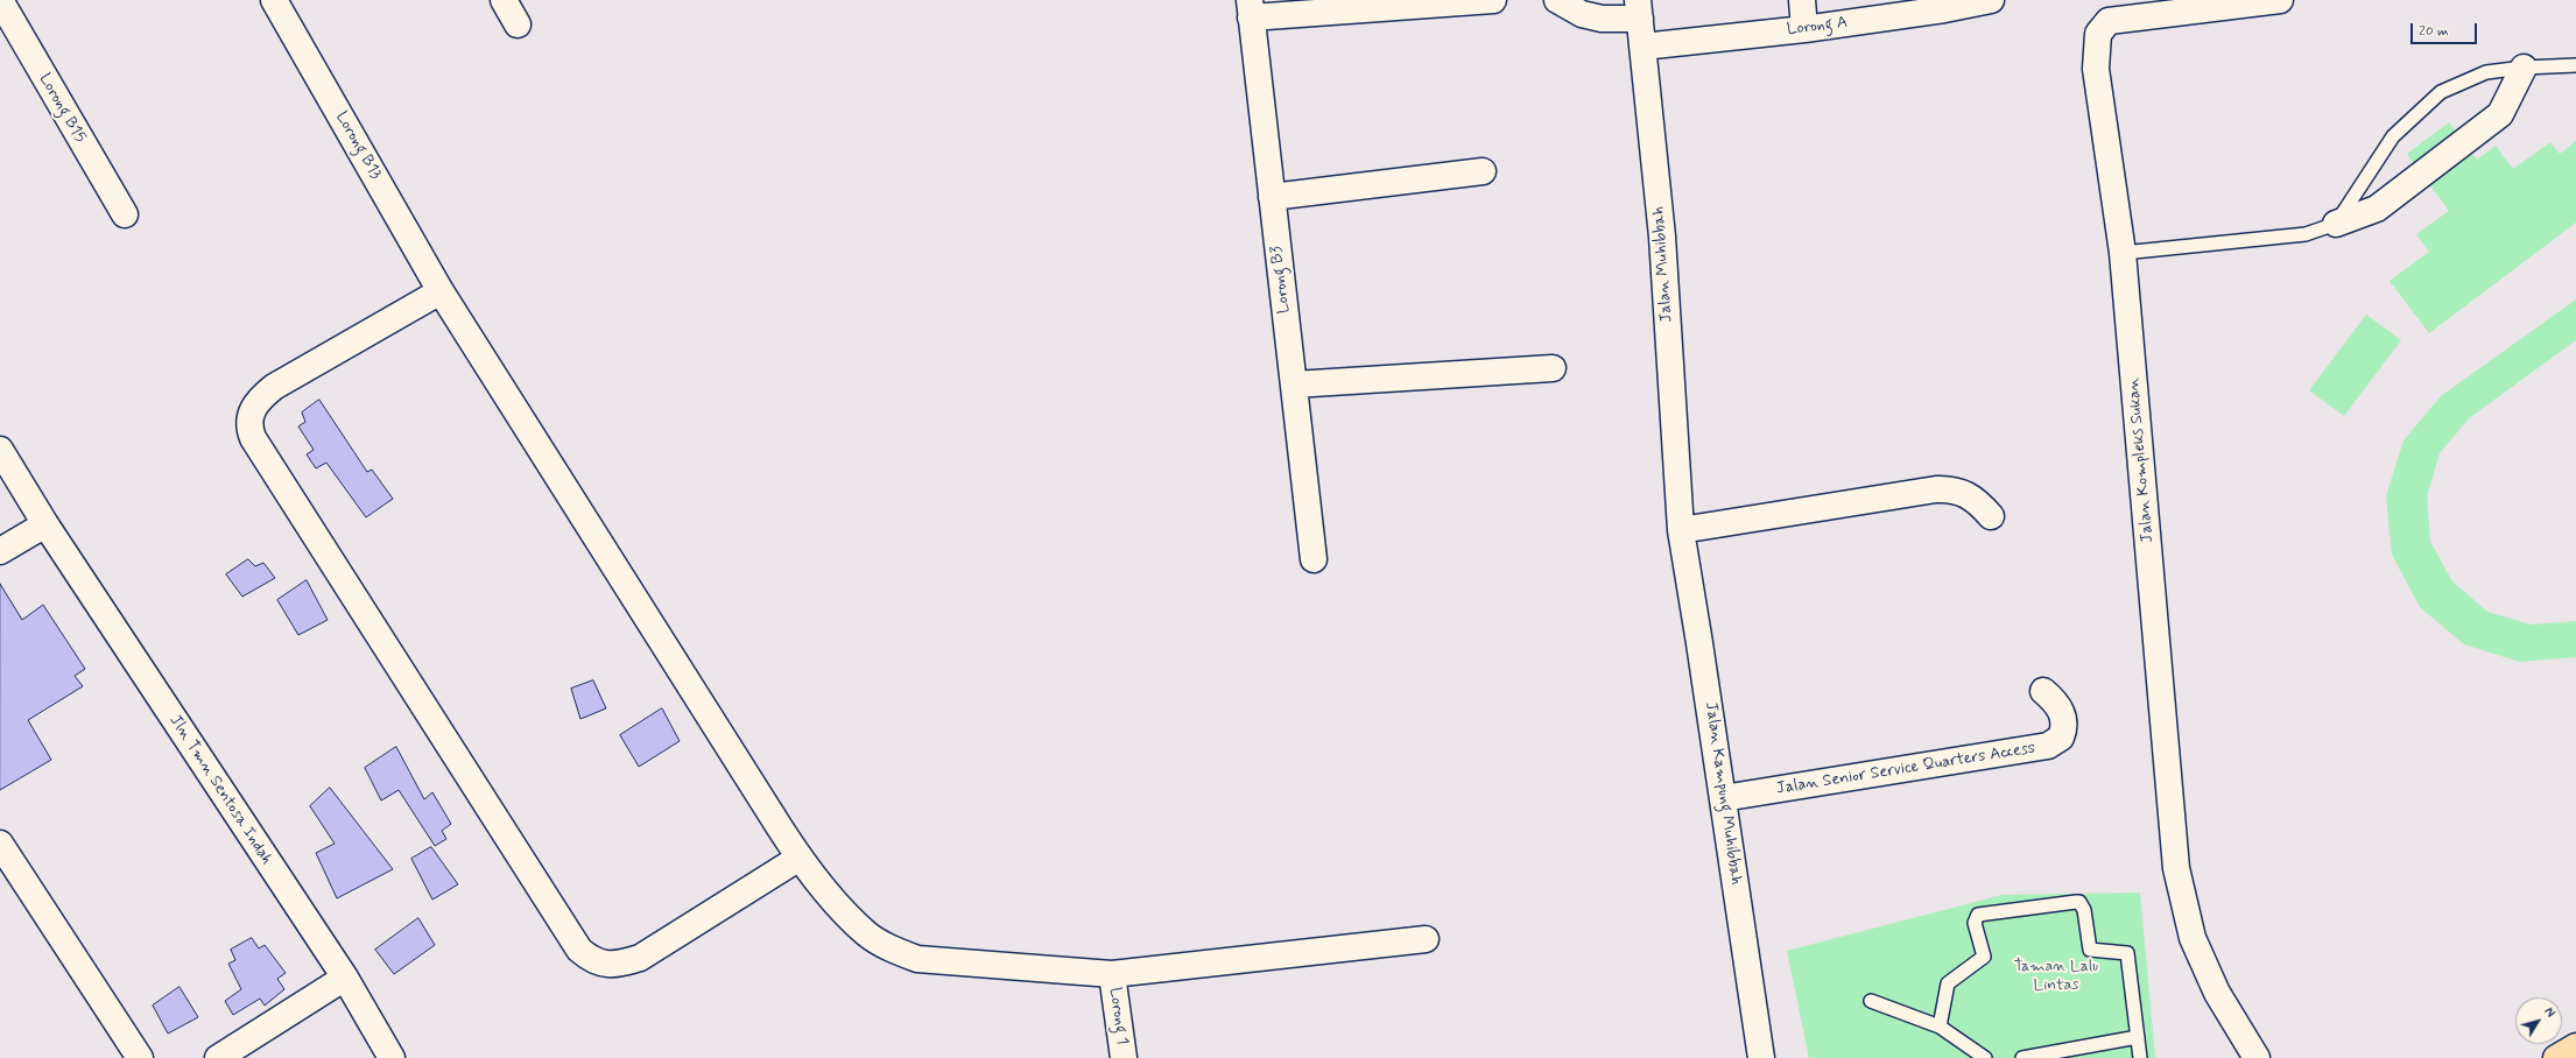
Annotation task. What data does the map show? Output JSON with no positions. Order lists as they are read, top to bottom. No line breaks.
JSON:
{"streets":{"street":["Lorong A","Lorong B15","Lorong B13","Jalan Muhibbah","Lorong B3","Jalan Kompleks Sukan","Jalan Senior Service Quarters Access","Jln Tmn Sentosa Indah","Jalan Kampung Muhibbah","Lorong 1"]},"crossings":[["Lorong A","Jalan Muhibbah"],["Lorong B13","Lorong 1"],["Jalan Muhibbah","Jalan Kampung Muhibbah"],["Jalan Senior Service Quarters Access","Jalan Kampung Muhibbah"]],"parks":["Taman Lalu Lintas"],"scale_bar":"20 m","north":"top right"}
